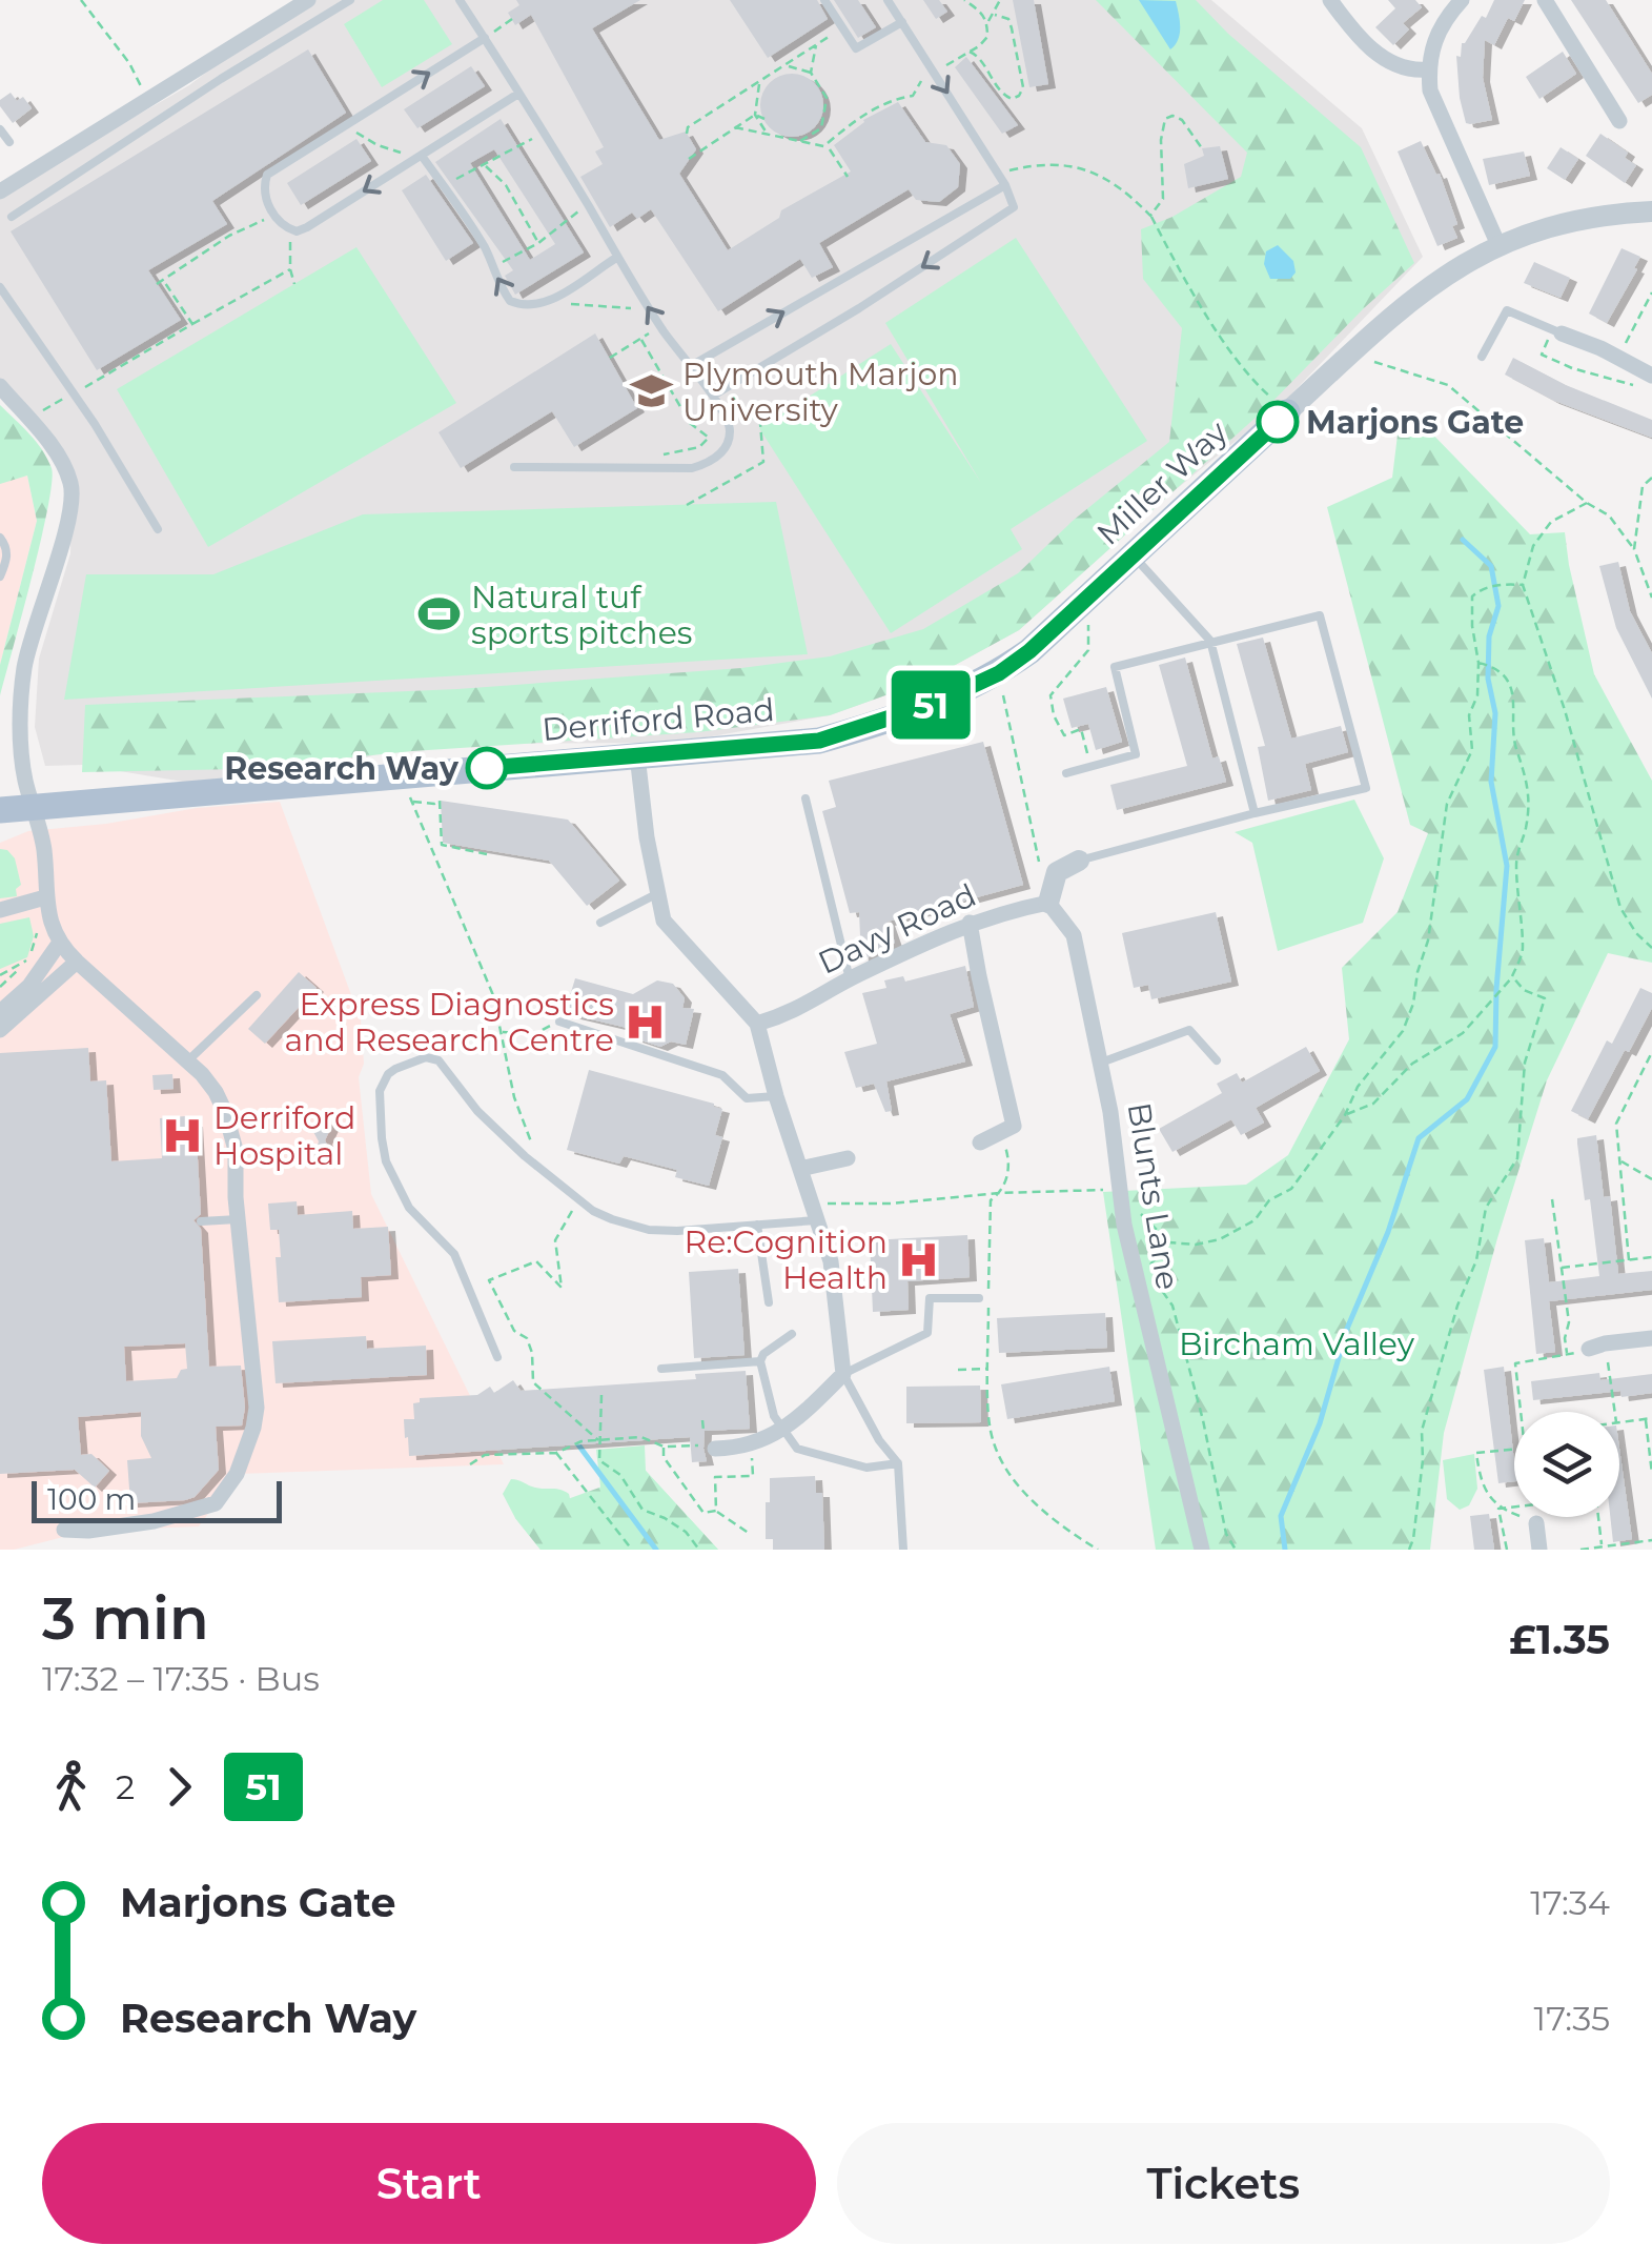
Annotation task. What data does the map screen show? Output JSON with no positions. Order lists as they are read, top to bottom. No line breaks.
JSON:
{"streets":{"main road":["Miller Way","Derriford Road"],"street":["Davy Road","Blunts Lane"]},"crossings":[["Miller Way","Derriford Road"],["Davy Road","Blunts Lane"]],"parks":["Bircham Valley"],"places":{"school or university":["Plymouth Marjon University"],"other":["Marjons Gate","Research Way"],"sports":["Natural tuf sports pitches"],"hospital":["Express Diagnostics and Research Centre","Derriford Hospital","Re:Cognition Health"]},"lines":["bus line 51"],"scale_bar":"100 m","page":{"on_map":"51","scale":"100 m","heading":["3 min","17:32 – 17:35 · Bus","£1.35"],"legs":["2","51"],"list":[{"name":"Marjons Gate","value":"17:34"},{"name":"Research Way","value":"17:35"}],"buttons":["Start","Tickets"]}}
